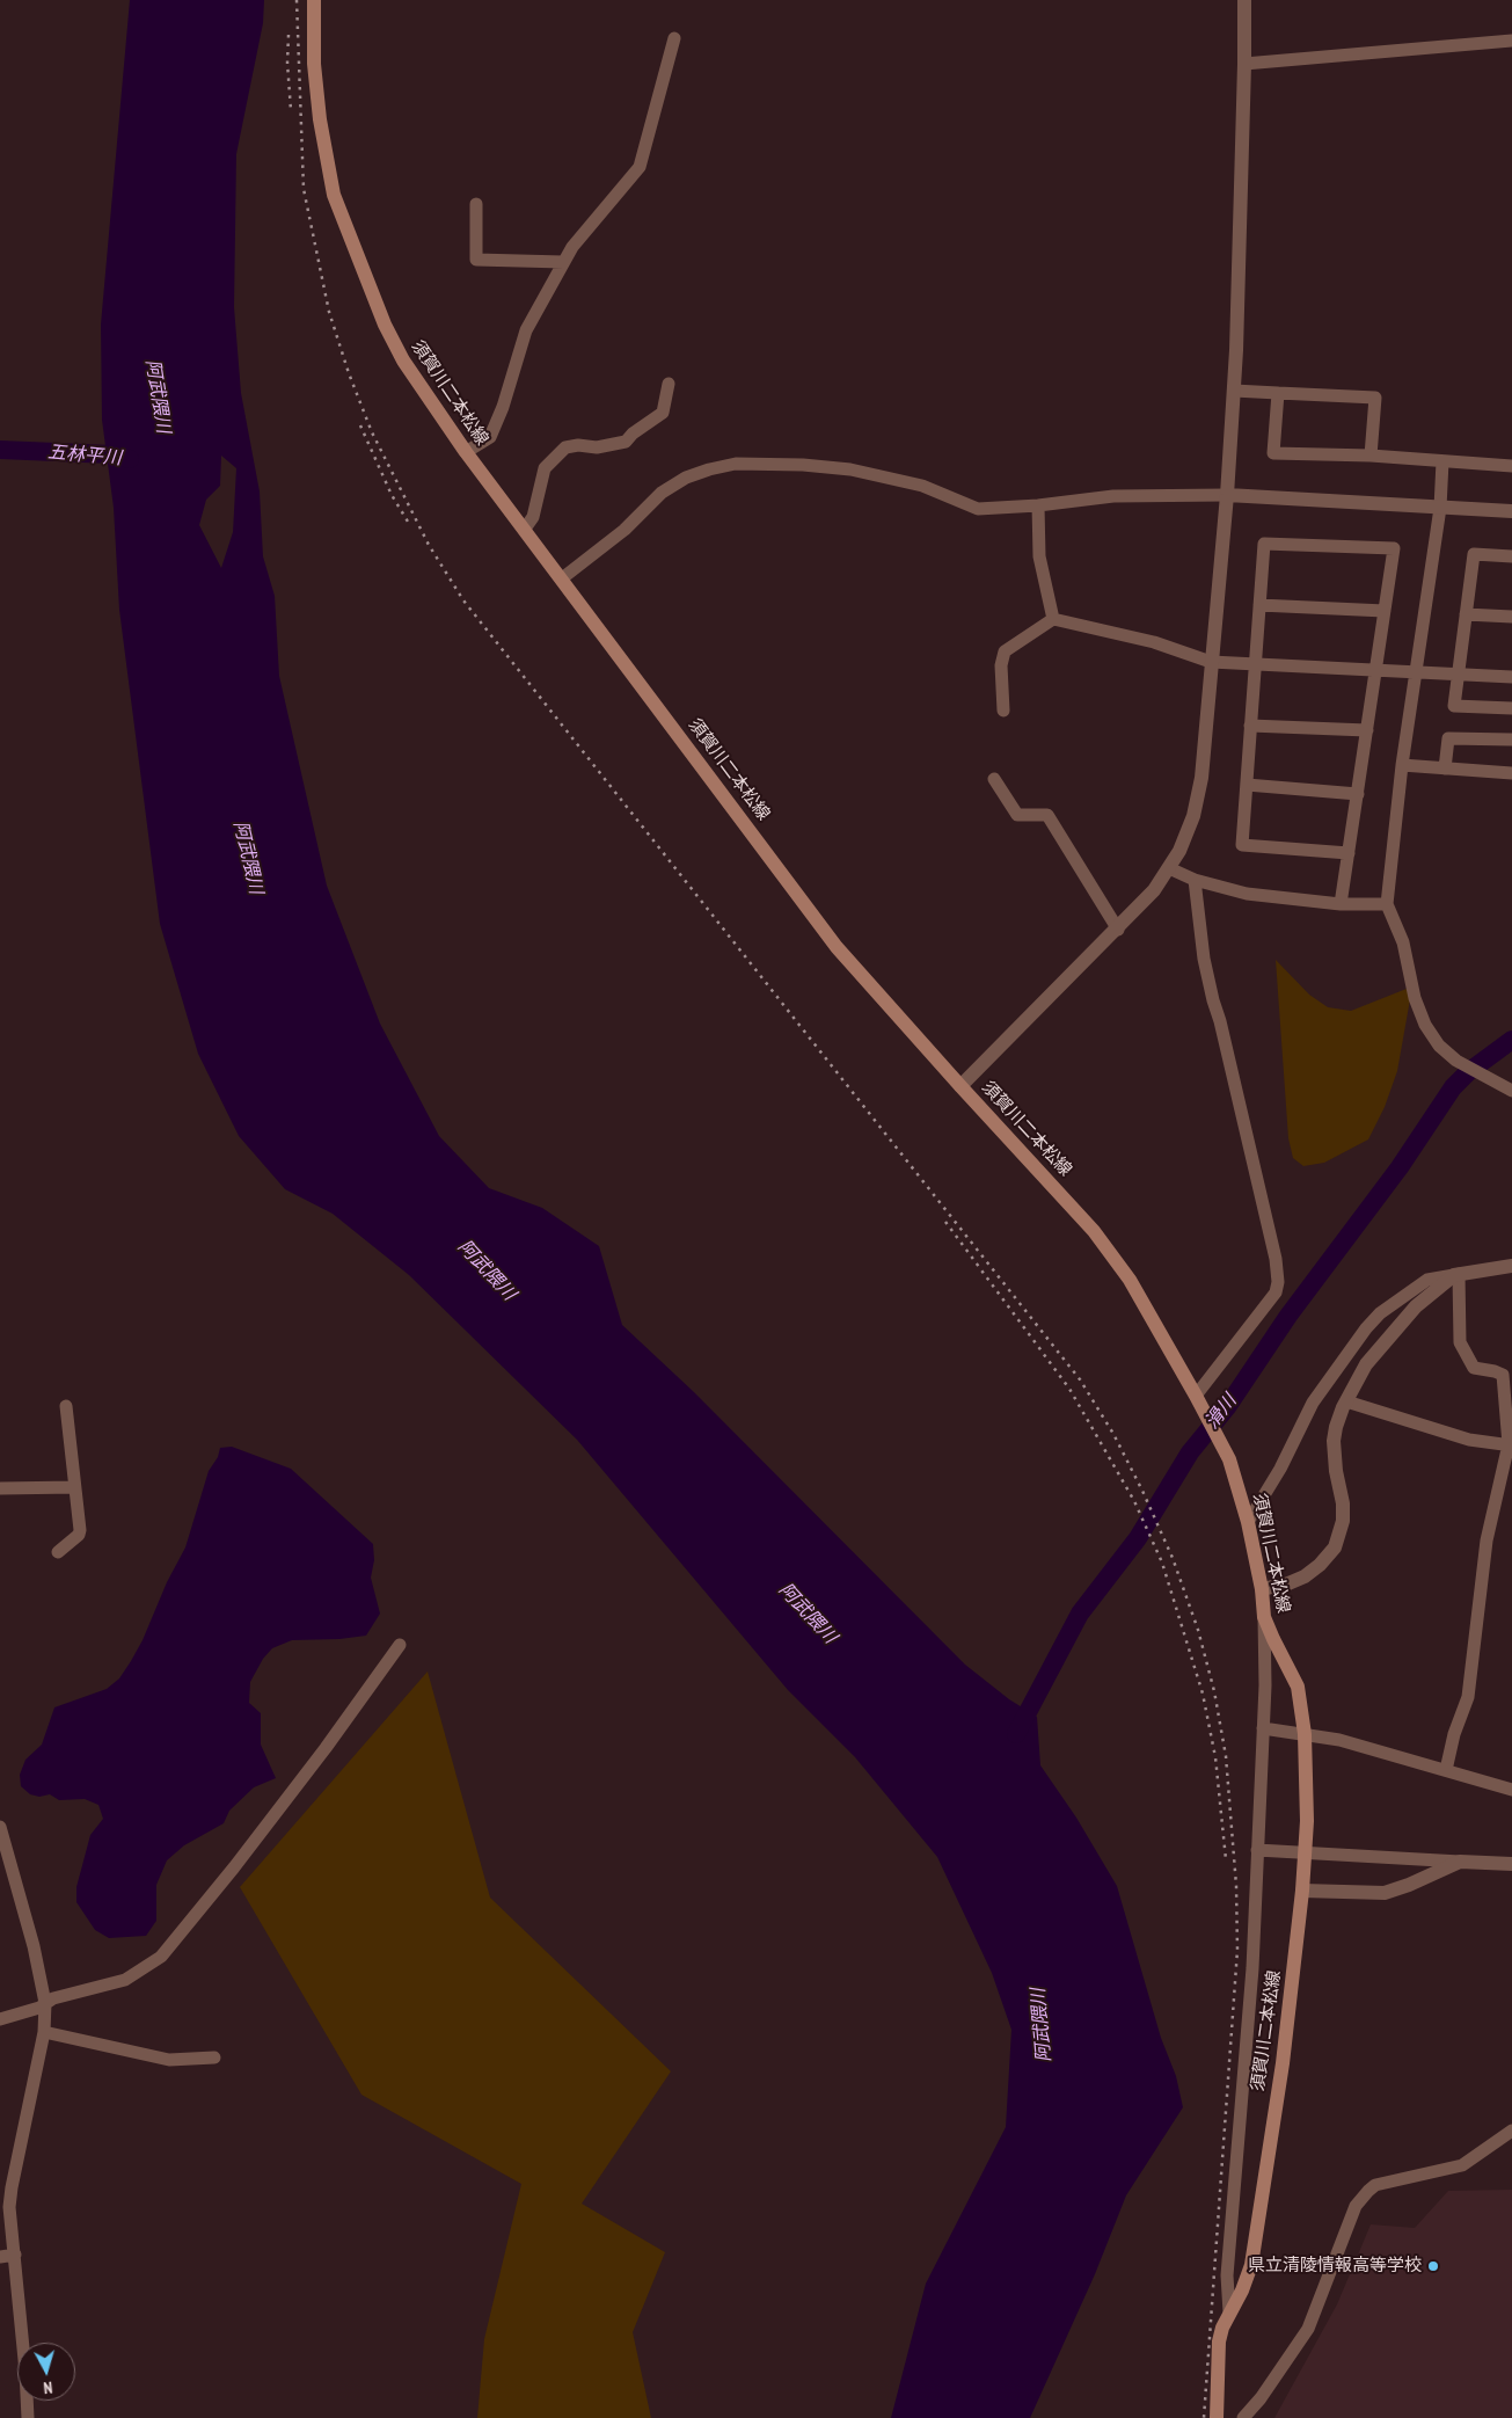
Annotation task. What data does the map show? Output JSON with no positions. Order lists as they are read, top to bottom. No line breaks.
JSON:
{"streets":{"main road":["須賀川二本松線"]},"water":["阿武隈川","五林平川","滑川"],"places":["県立清陵情報高等学校"],"north":"bottom"}
